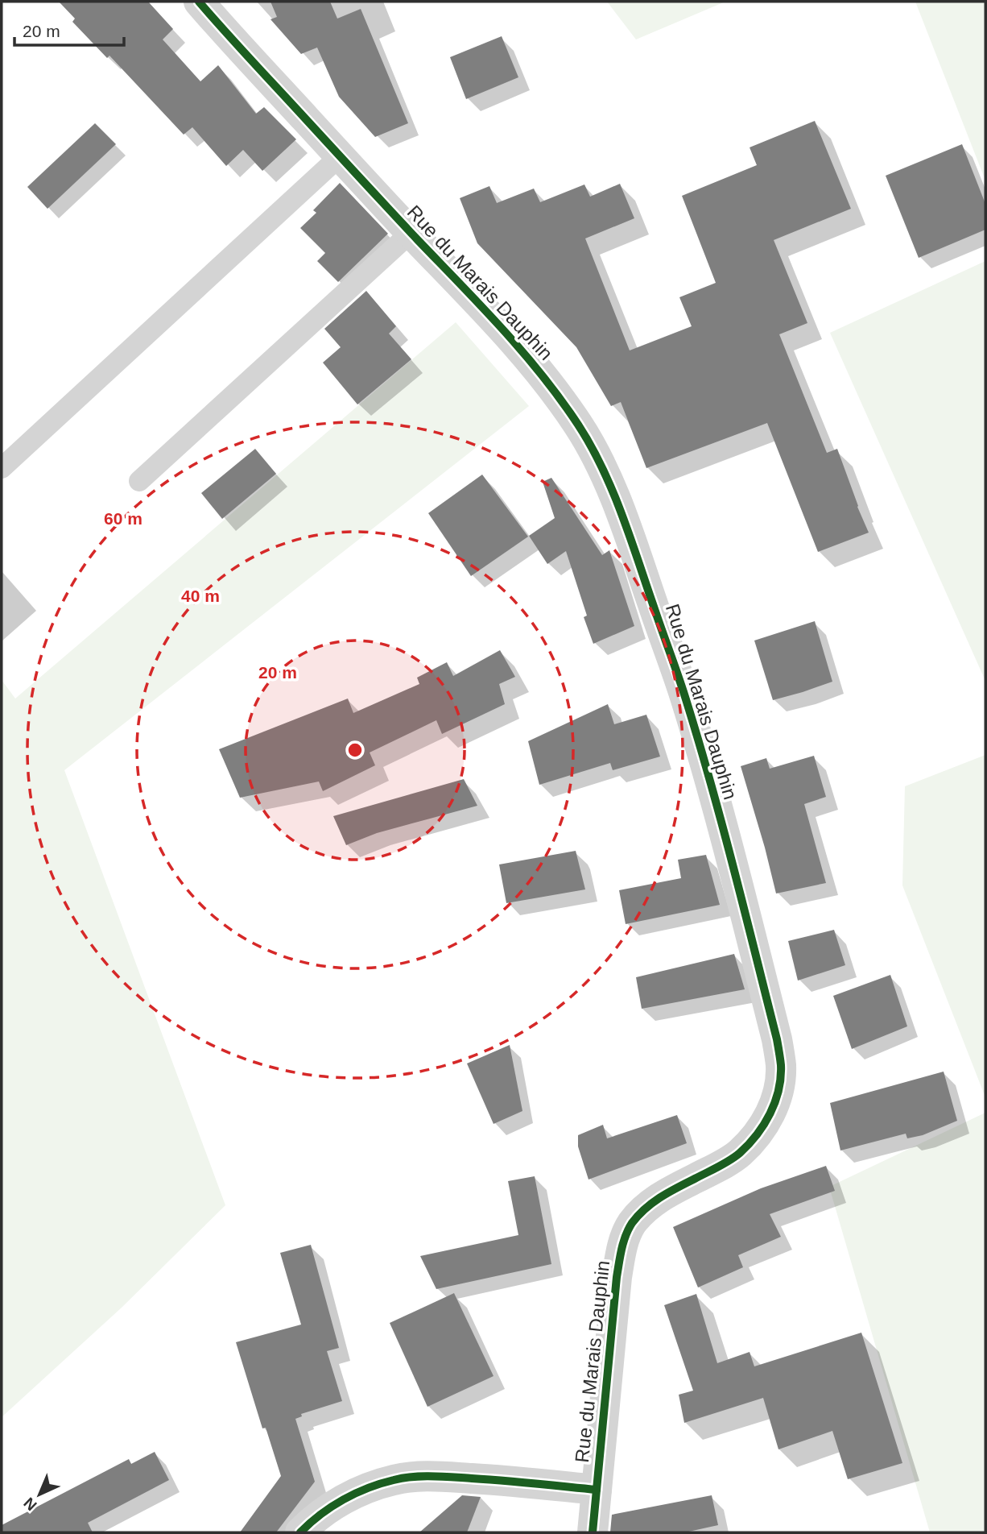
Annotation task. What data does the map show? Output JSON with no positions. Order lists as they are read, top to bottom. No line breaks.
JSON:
{"streets":{"street":["Rue du Marais Dauphin"]},"scale_bar":"20 m","north":"bottom left","rings":["60 m","40 m","20 m"]}
